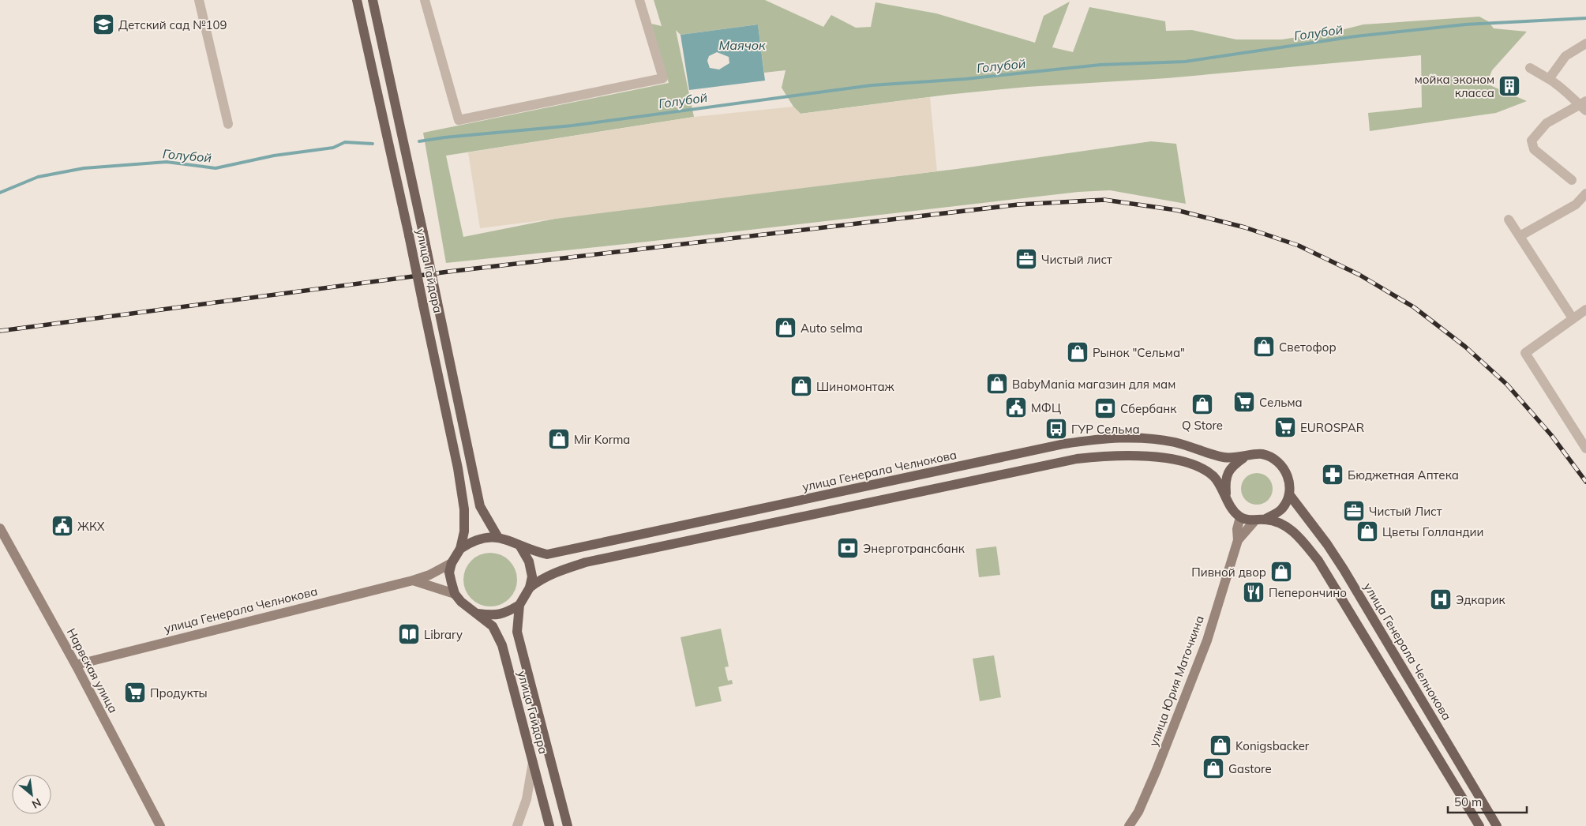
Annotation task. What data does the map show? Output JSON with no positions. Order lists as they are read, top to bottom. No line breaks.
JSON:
{"streets":{"main road":["улица Гайдара","улица Генерала Челнокова","Нарвская улица","улица Юрия Маточкина"]},"crossings":[["улица Гайдара","улица Генерала Челнокова"],["улица Генерала Челнокова","Нарвская улица"],["улица Генерала Челнокова","улица Юрия Маточкина"]],"water":["Голубой","Маячок"],"places":{"school or university":["Детский сад №109"],"building":["мойка эконом класса"],"office":["Чистый лист","Чистый Лист"],"shop":["Auto selma","Светофор","Рынок \"Сельма\"","BabyMаnia магазин для мам","Шиномонтаж","Q Store","Mir Korma","Цветы Голландии","Пивной двор","Konigsbacker","Gastore"],"supermarket":["Сельма","EUROSPAR","Продукты"],"public building":["МФЦ","ЖКХ"],"bank":["Сбербанк","Энерготрансбанк"],"bus stop":["ГУР Сельма"],"pharmacy":["Бюджетная Аптека"],"restaurant":["Пеперончино"],"hospital":["Эдкарик"],"library":["Library"]},"scale_bar":"50 m","north":"bottom right"}
